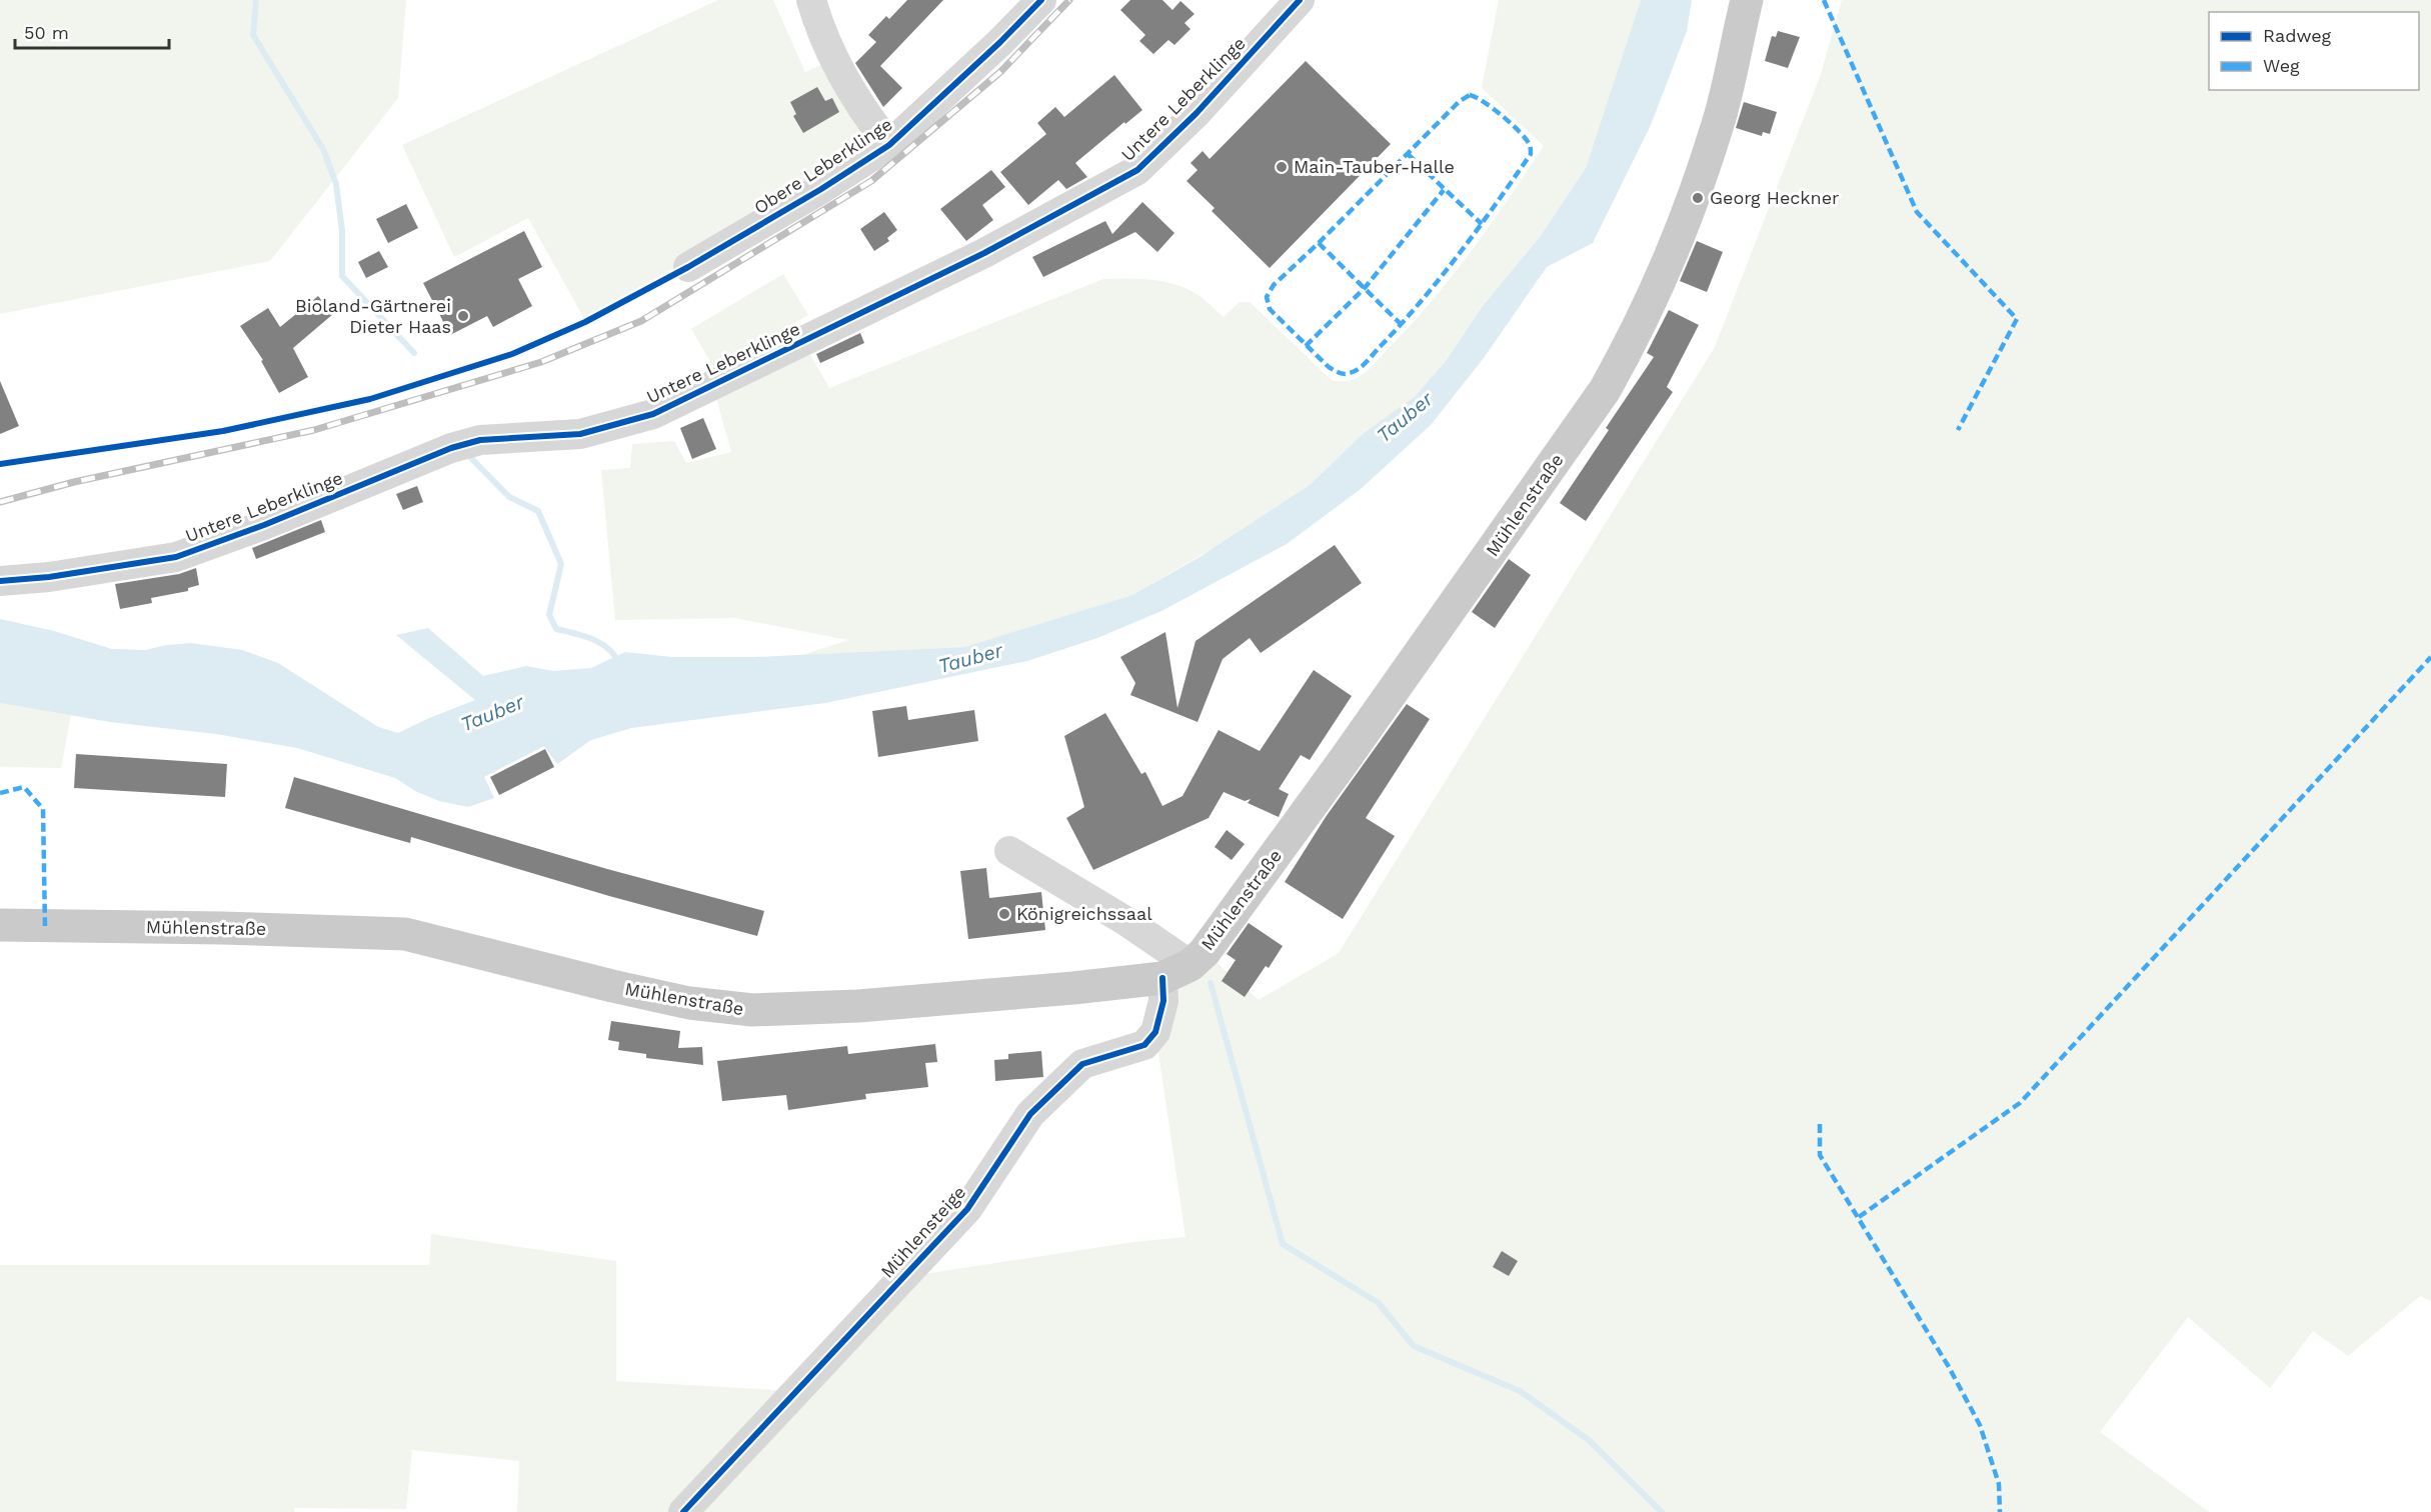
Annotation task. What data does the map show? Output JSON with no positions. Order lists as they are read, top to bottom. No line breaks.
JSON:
{"streets":{"main road":["Mühlenstraße"],"street":["Untere Leberklinge","Obere Leberklinge","Mühlensteige"]},"crossings":[["Mühlenstraße","Mühlensteige"]],"water":["Tauber"],"places":["Main-Tauber-Halle","Georg Heckner","Bioland-Gärtnerei Dieter Haas","Königreichssaal"],"legend":["Radweg","Weg"],"scale_bar":"50 m"}
